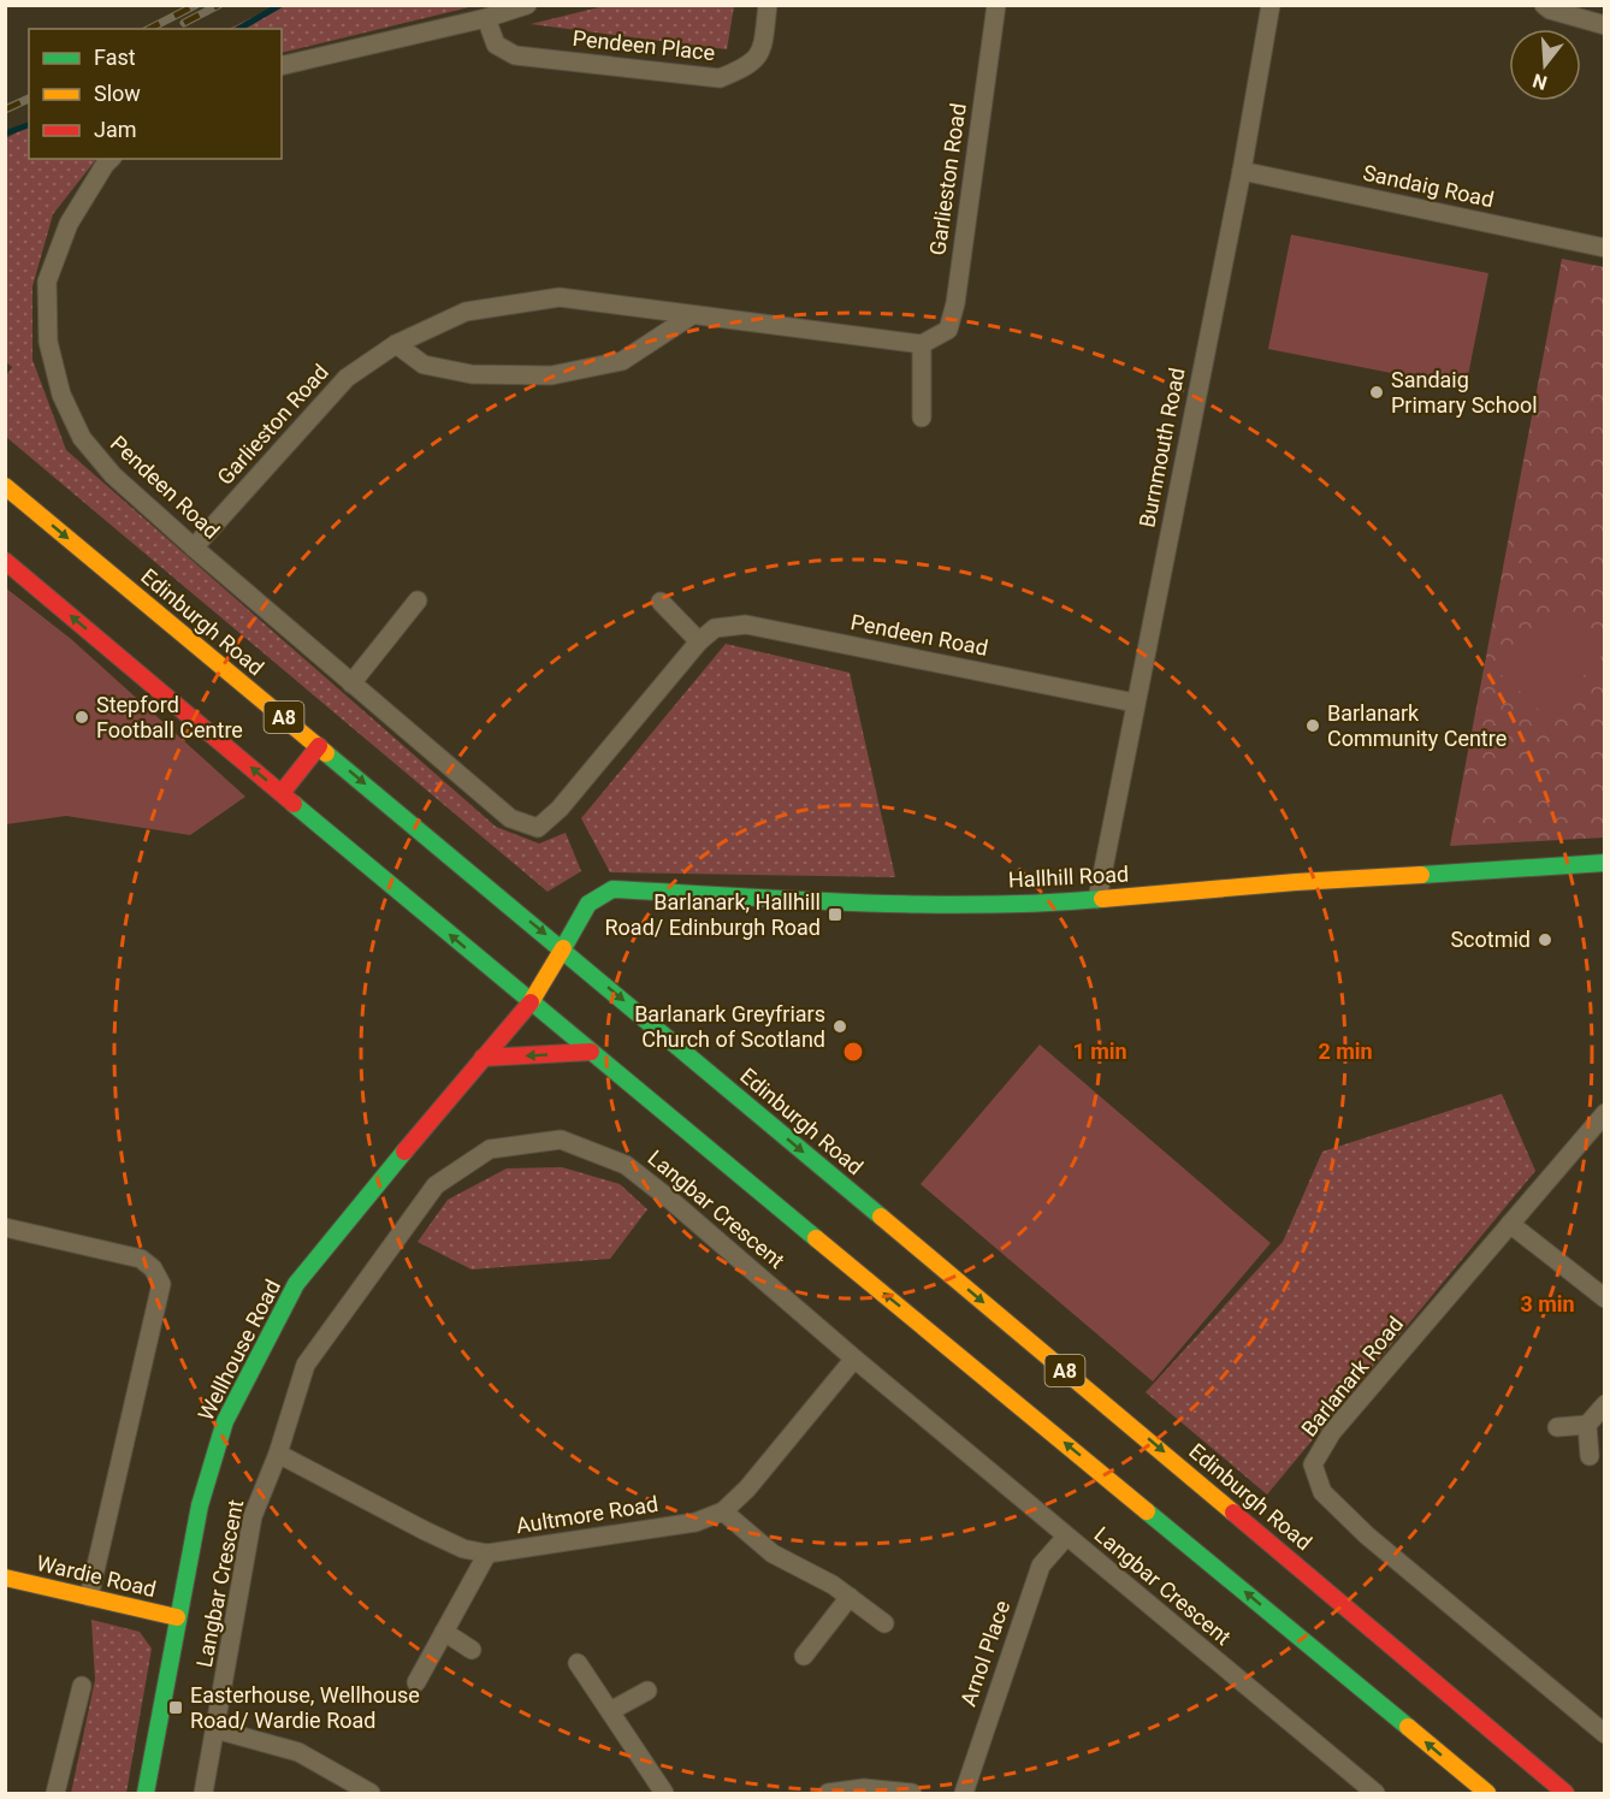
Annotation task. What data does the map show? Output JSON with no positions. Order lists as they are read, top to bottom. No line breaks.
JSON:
{"streets":{"main road":["Edinburgh Road","A8","Hallhill Road","Wellhouse Road","Wardie Road"],"street":["Pendeen Place","Garlieston Road","Sandaig Road","Burnmouth Road","Pendeen Road","Langbar Crescent","Barlanark Road","Aultmore Road","Arnol Place"]},"crossings":[["Garlieston Road","Pendeen Road"],["Sandaig Road","Burnmouth Road"],["Burnmouth Road","Pendeen Road"],["Burnmouth Road","Hallhill Road"],["Edinburgh Road","Hallhill Road"],["A8","Hallhill Road"],["A8","Wellhouse Road"],["Hallhill Road","Wellhouse Road"],["Langbar Crescent","Aultmore Road"],["Langbar Crescent","Arnol Place"],["Wellhouse Road","Wardie Road"]],"places":{"other":["Sandaig Primary School","Stepford Football Centre","Barlanark Community Centre","Scotmid","Barlanark Greyfriars Church of Scotland"],"transit":["Barlanark, Hallhill Road/ Edinburgh Road","Easterhouse, Wellhouse Road/ Wardie Road"]},"legend":["Fast","Slow","Jam"],"north":"bottom","rings":["1 min","2 min","3 min"]}
